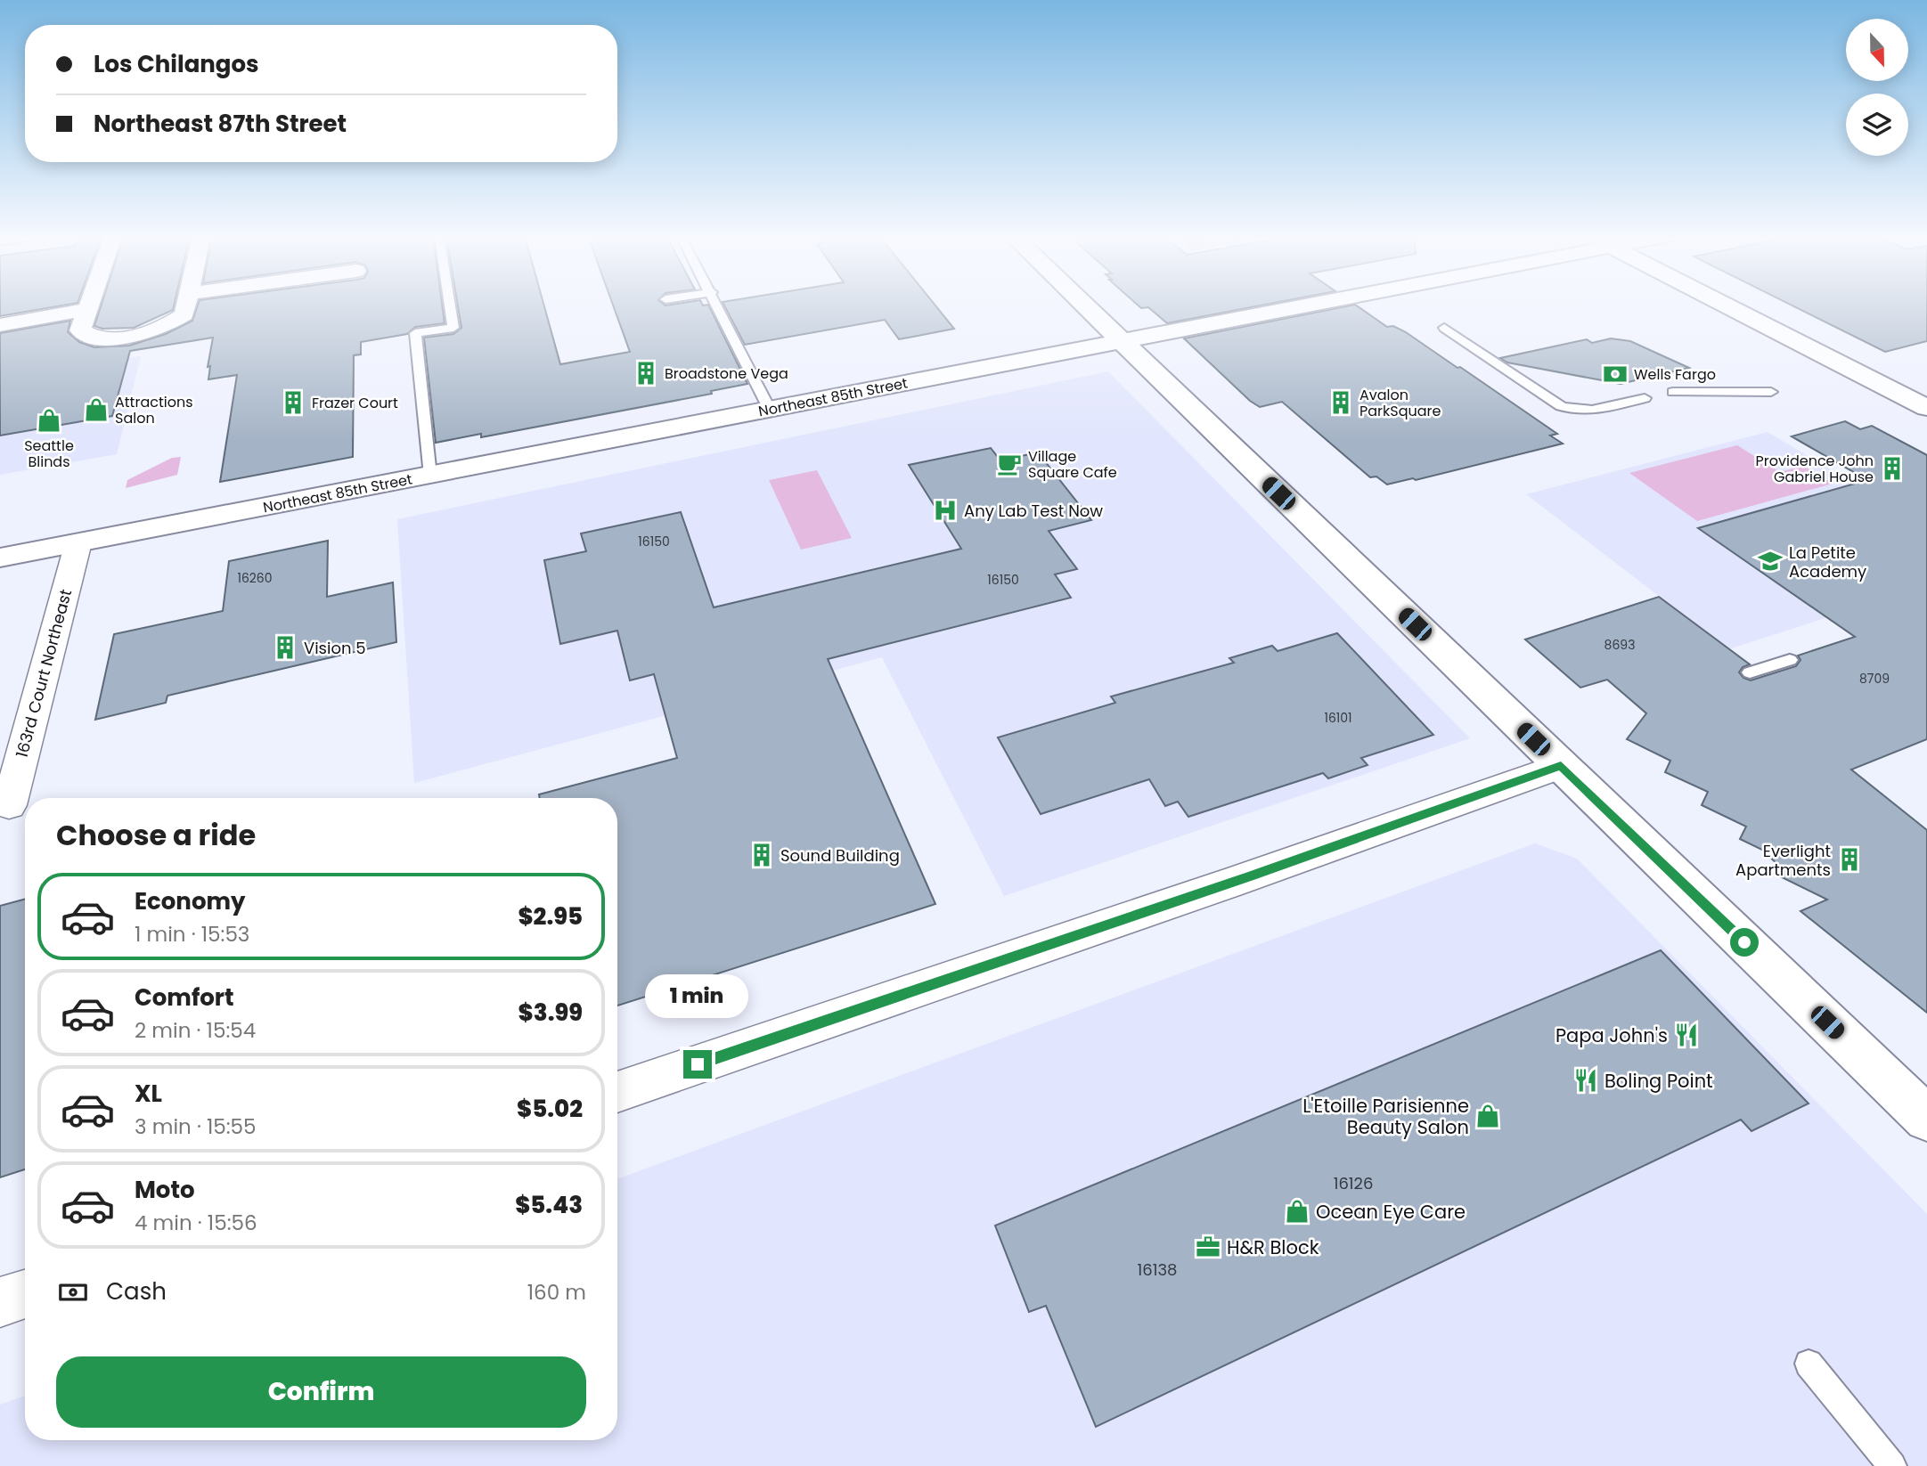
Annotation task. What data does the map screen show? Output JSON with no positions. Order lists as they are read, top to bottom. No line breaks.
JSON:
{"streets":{"street":["Northeast 85th Street","163rd Court Northeast"]},"crossings":[["Northeast 85th Street","163rd Court Northeast"]],"places":{"building":["Broadstone Vega","Frazer Court","Avalon ParkSquare","Providence John Gabriel House","Vision 5","Sound Building","Everlight Apartments"],"bank":["Wells Fargo"],"shop":["Attractions Salon","Seattle Blinds","L'Etoille Parisienne Beauty Salon","Ocean Eye Care"],"cafe":["Village Square Cafe"],"hospital":["Any Lab Test Now"],"school or university":["La Petite Academy"],"restaurant":["Papa John's","Boling Point"],"office":["H&R Block"]},"house_numbers":["16150","16260","16150","8693","8709","16101","16126","16138"],"north":"bottom","page":{"banner":["Los Chilangos","Northeast 87th Street"],"heading":"Choose a ride","list":[{"name":"Economy","note":"1 min · 15:53","value":"$2.95"},{"name":"Comfort","note":"2 min · 15:54","value":"$3.99"},{"name":"XL","note":"3 min · 15:55","value":"$5.02"},{"name":"Moto","note":"4 min · 15:56","value":"$5.43"}],"bubble":"1 min","pay":["Cash","160 m"],"buttons":"Confirm"}}
